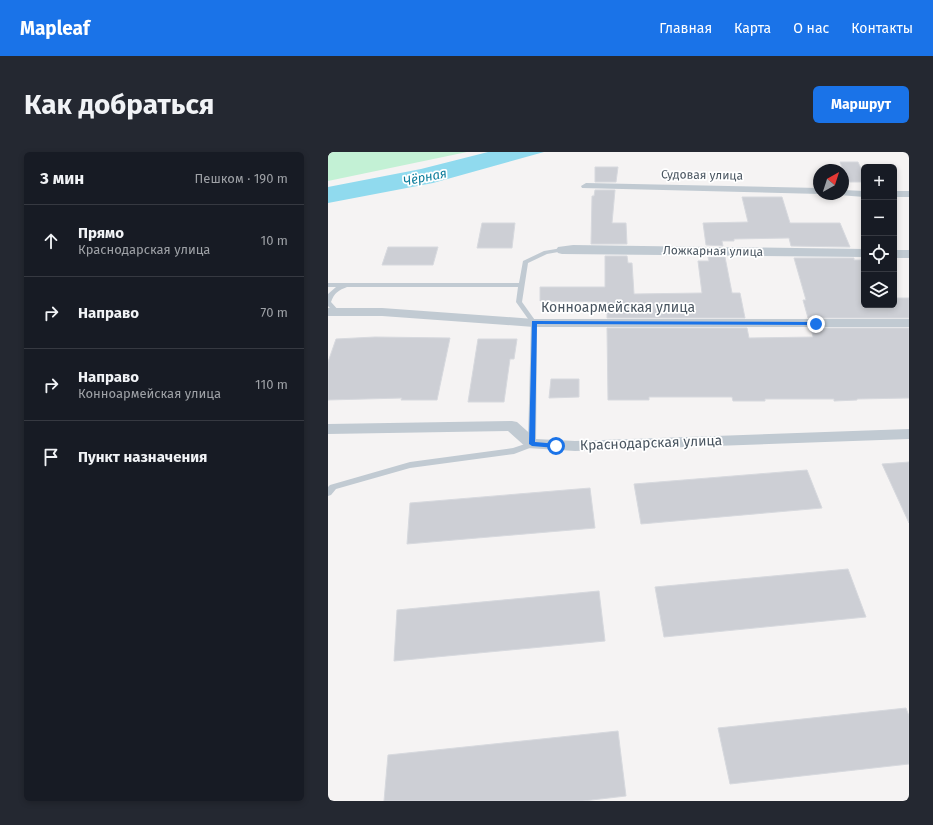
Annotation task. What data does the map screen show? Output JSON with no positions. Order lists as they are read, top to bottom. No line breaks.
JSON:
{"streets":{"street":["Судовая улица","Ложкарная улица","Конноармейская улица","Краснодарская улица"]},"water":["Чёрная"],"north":"top right","page":{"header":"Mapleaf","nav":["Главная","Карта","О нас","Контакты"],"buttons":"Маршрут","title":"Как добраться","heading":["3 мин","Пешком · 190 m"],"map_buttons":["+","−"],"list":[["Прямо","Краснодарская улица","10 m"],["Направо","70 m"],["Направо","Конноармейская улица","110 m"],"Пункт назначения"]}}
